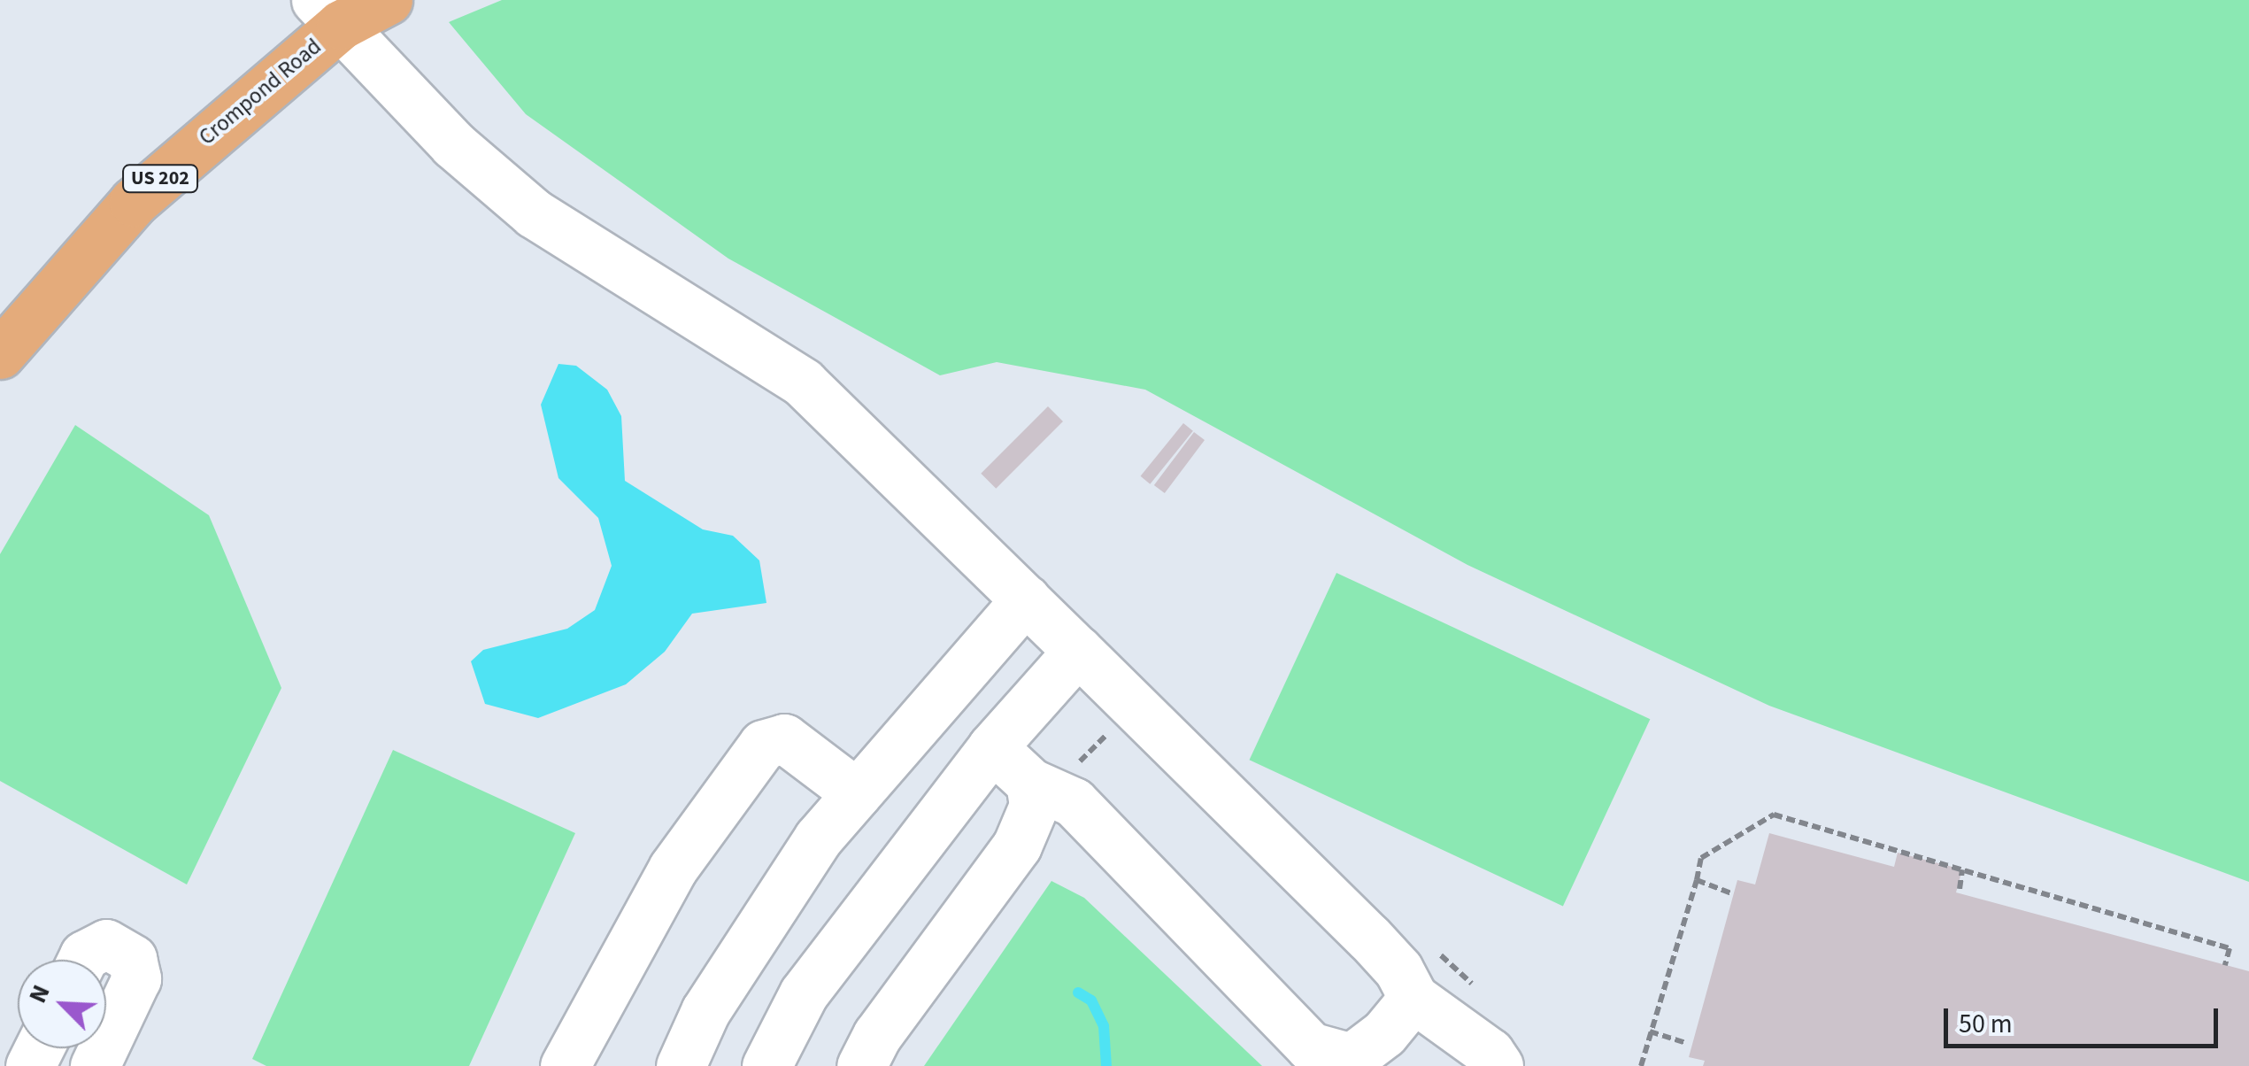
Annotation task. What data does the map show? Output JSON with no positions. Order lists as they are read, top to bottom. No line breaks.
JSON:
{"streets":{"highway":["Crompond Road","US 202"]},"scale_bar":"50 m","north":"top left"}
